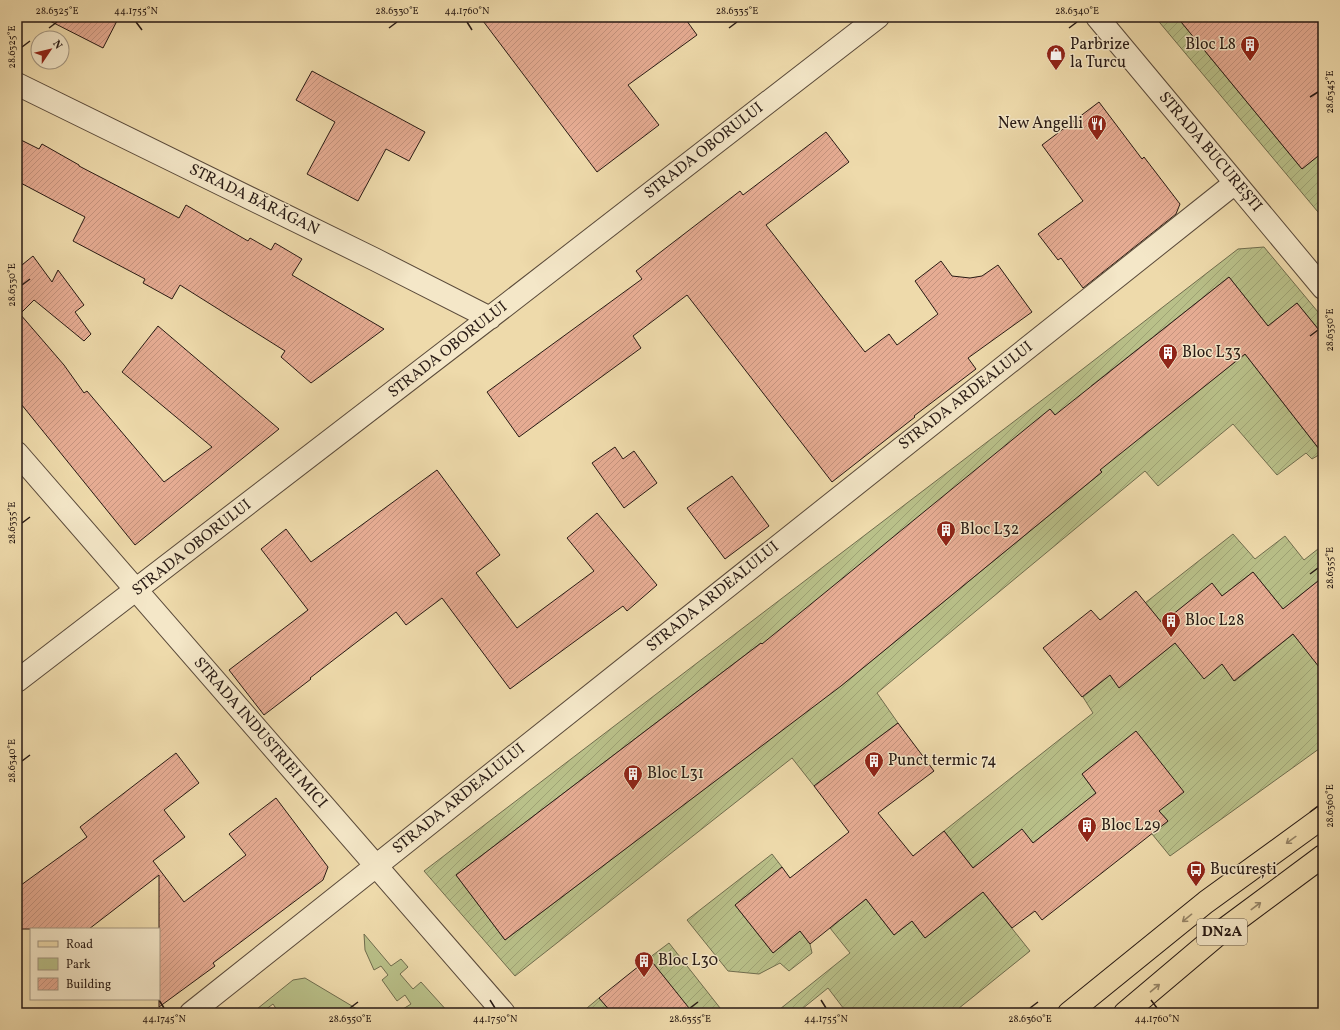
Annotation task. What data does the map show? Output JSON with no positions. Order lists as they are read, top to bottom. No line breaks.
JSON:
{"streets":{"main road":["DN2A"],"street":["STRADA OBORULUI","STRADA BUCUREȘTI","STRADA BĂRĂGAN","STRADA ARDEALULUI","STRADA INDUSTRIEI MICI"]},"crossings":[["STRADA OBORULUI","STRADA BĂRĂGAN"],["STRADA OBORULUI","STRADA INDUSTRIEI MICI"],["STRADA BUCUREȘTI","STRADA ARDEALULUI"],["STRADA ARDEALULUI","STRADA INDUSTRIEI MICI"]],"places":{"building":["Bloc L8","Bloc L33","Bloc L32","Bloc L28","Punct termic 74","Bloc L31","Bloc L29","Bloc L30"],"shop":["Parbrize la Turcu"],"restaurant":["New Angelli"],"bus stop":["București"]},"legend":["Road","Park","Building"],"north":"top right","coordinates":["28.6325°E","44.1755°N","28.6330°E","44.1760°N","28.6335°E","28.6340°E","28.6345°E","28.6350°E","28.6355°E","28.6360°E","44.1745°N","44.1750°N"]}
